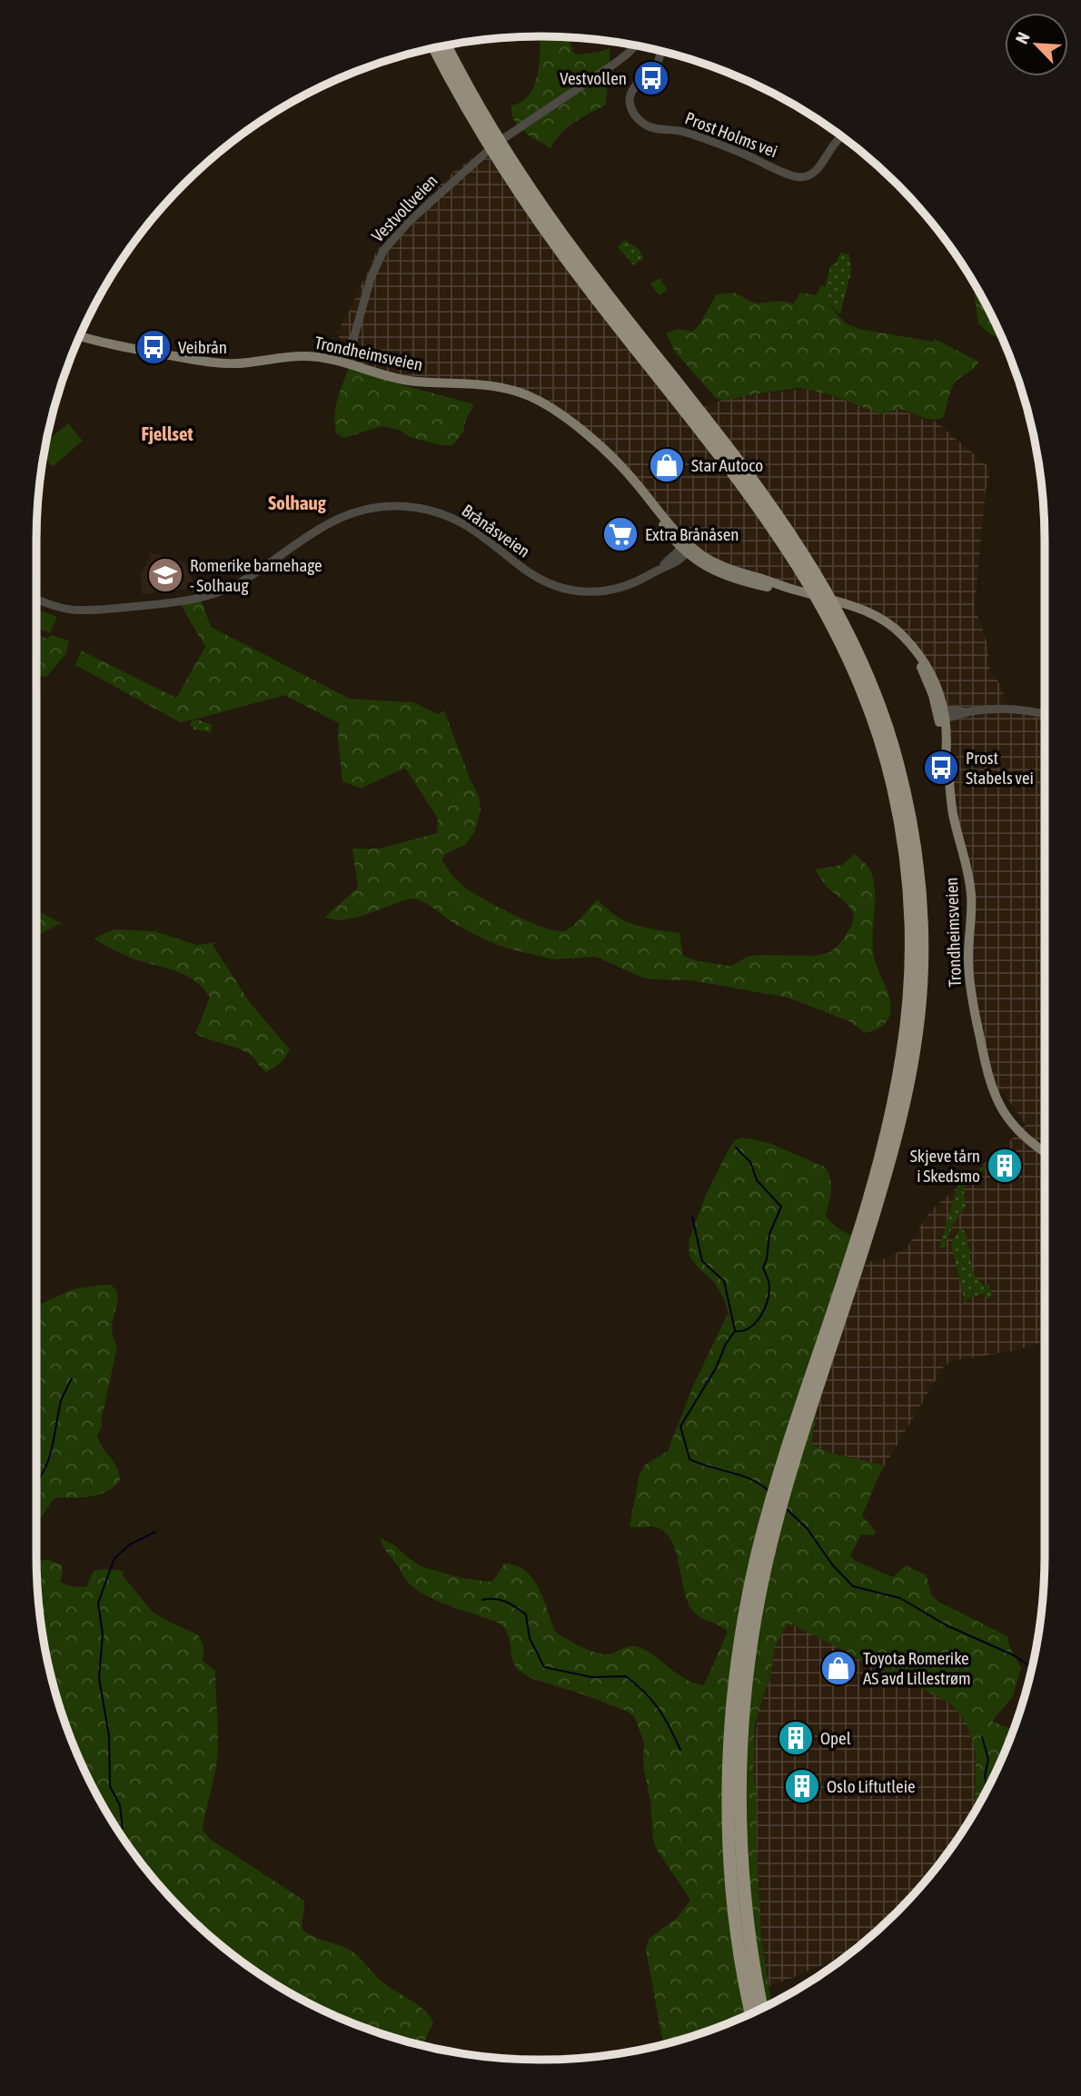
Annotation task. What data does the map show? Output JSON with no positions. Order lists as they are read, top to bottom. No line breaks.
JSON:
{"streets":{"main road":["Trondheimsveien"],"street":["Prost Holms vei","Vestvollveien","Brånåsveien"]},"crossings":[["Vestvollveien","Trondheimsveien"],["Trondheimsveien","Brånåsveien"]],"districts":["Fjellset","Solhaug"],"places":{"bus stop":["Vestvollen","Veibrån","Prost Stabels vei"],"shop":["Star Autoco","Toyota Romerike AS avd Lillestrøm"],"supermarket":["Extra Brånåsen"],"school or university":["Romerike barnehage - Solhaug"],"building":["Skjeve tårn i Skedsmo","Opel","Oslo Liftutleie"]},"north":"top left"}
